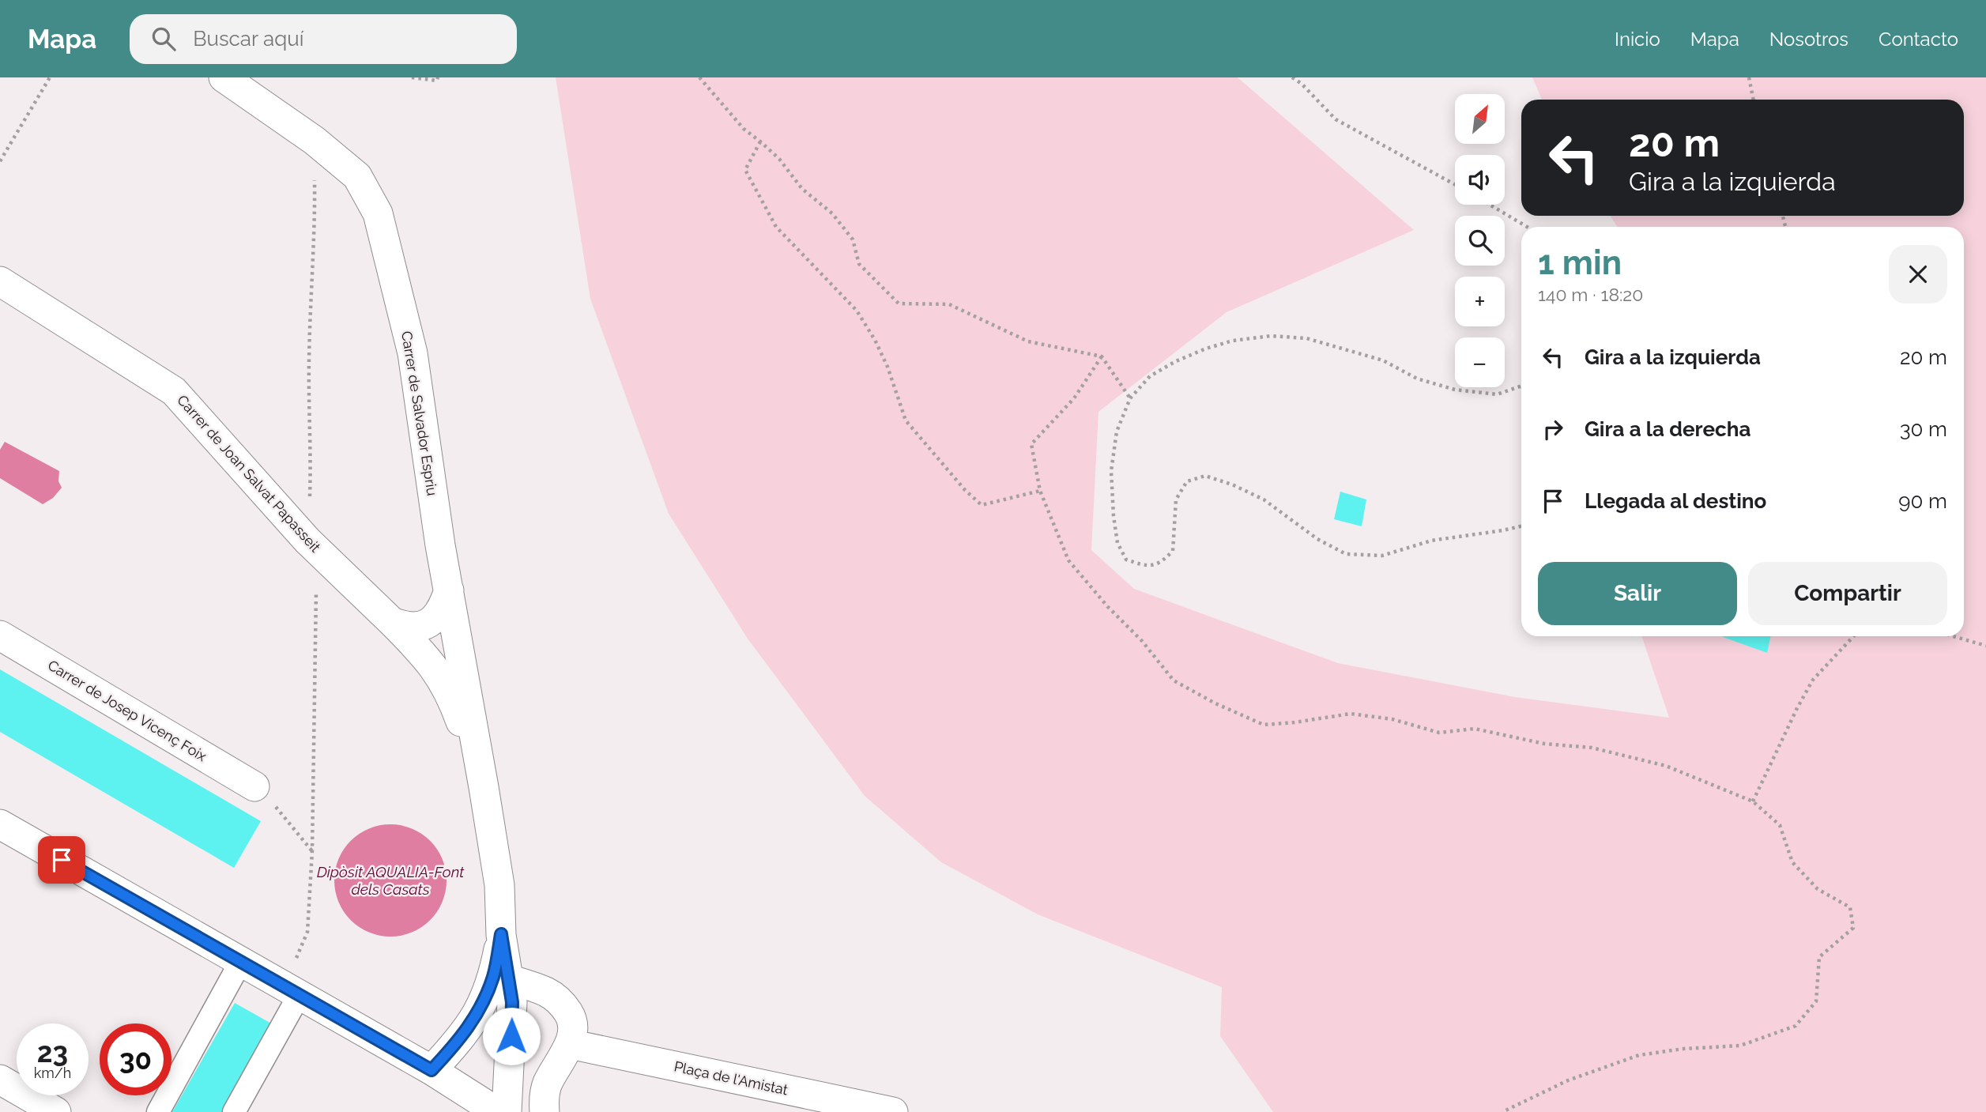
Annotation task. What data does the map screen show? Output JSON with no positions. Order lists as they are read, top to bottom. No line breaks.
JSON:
{"streets":{"street":["Carrer de Salvador Espriu","Carrer de Joan Salvat Papasseit","Carrer de Josep Vicenç Foix","Plaça de l'Amistat"]},"crossings":[["Carrer de Salvador Espriu","Carrer de Joan Salvat Papasseit"]],"water":["Dipòsit AQUALIA-Font dels Casats"],"north":"top right","page":{"header":"Mapa","search":"Buscar aquí","nav":["Inicio","Mapa","Nosotros","Contacto"],"map_buttons":["+","−"],"turn":["20 m","Gira a la izquierda"],"heading":["1 min","140 m · 18:20"],"list":[{"name":"Gira a la izquierda","value":"20 m"},{"name":"Gira a la derecha","value":"30 m"},{"name":"Llegada al destino","value":"90 m"}],"buttons":["Salir","Compartir"],"speed":"23 km/h","limit":"30"}}
